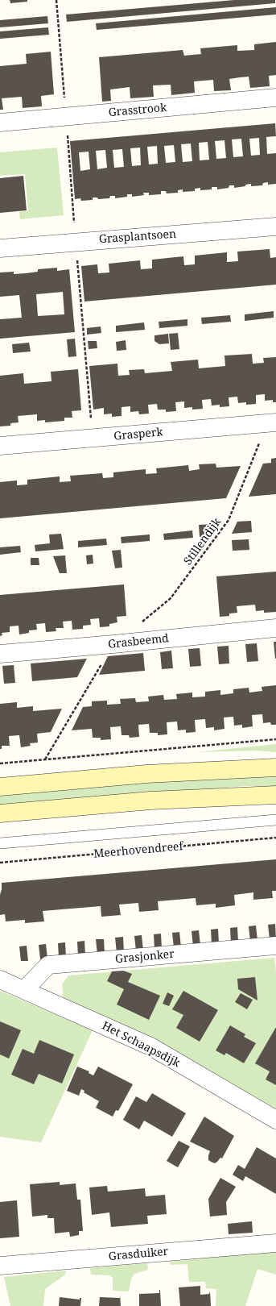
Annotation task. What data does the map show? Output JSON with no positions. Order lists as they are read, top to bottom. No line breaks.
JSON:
{"streets":{"street":["Grasstrook","Grasplantsoen","Grasperk","Grasbeemd","Grasjonker","Het Schaapsdijk","Grasduiker"],"lane":["Meerhovendreef"],"path":["Stillendijk"]},"crossings":[["Grasperk","Stillendijk"],["Grasjonker","Het Schaapsdijk"]]}
